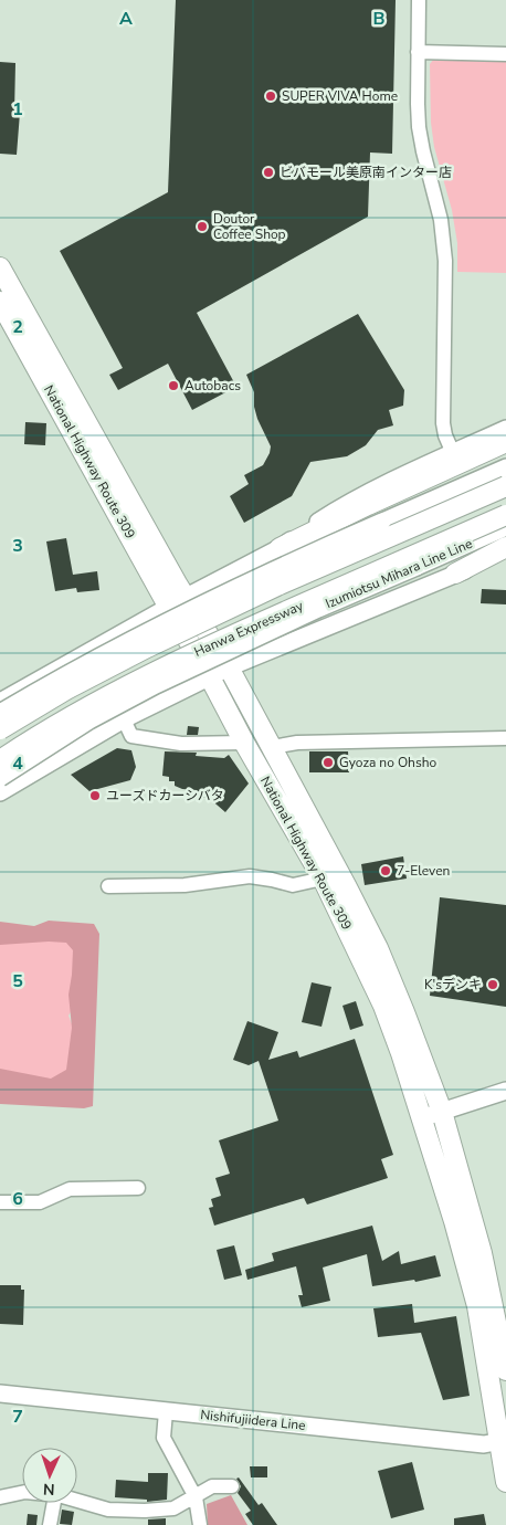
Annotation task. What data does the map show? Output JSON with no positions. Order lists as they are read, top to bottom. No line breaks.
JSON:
{"streets":{"highway":["National Highway Route 309","Hanwa Expressway"],"main road":["Izumiotsu Mihara Line Line","Nishifujiidera Line"]},"crossings":[["National Highway Route 309","Nishifujiidera Line"]],"places":["SUPER VIVA Home","ビバモール美原南インター店","Doutor Coffee Shop","Autobacs","Gyoza no Ohsho","ユーズドカーシバタ","7-Eleven","K'sデンキ"],"north":"bottom","grid":{"columns":["A","B"],"rows":["1","2","3","4","5","6","7"]}}
